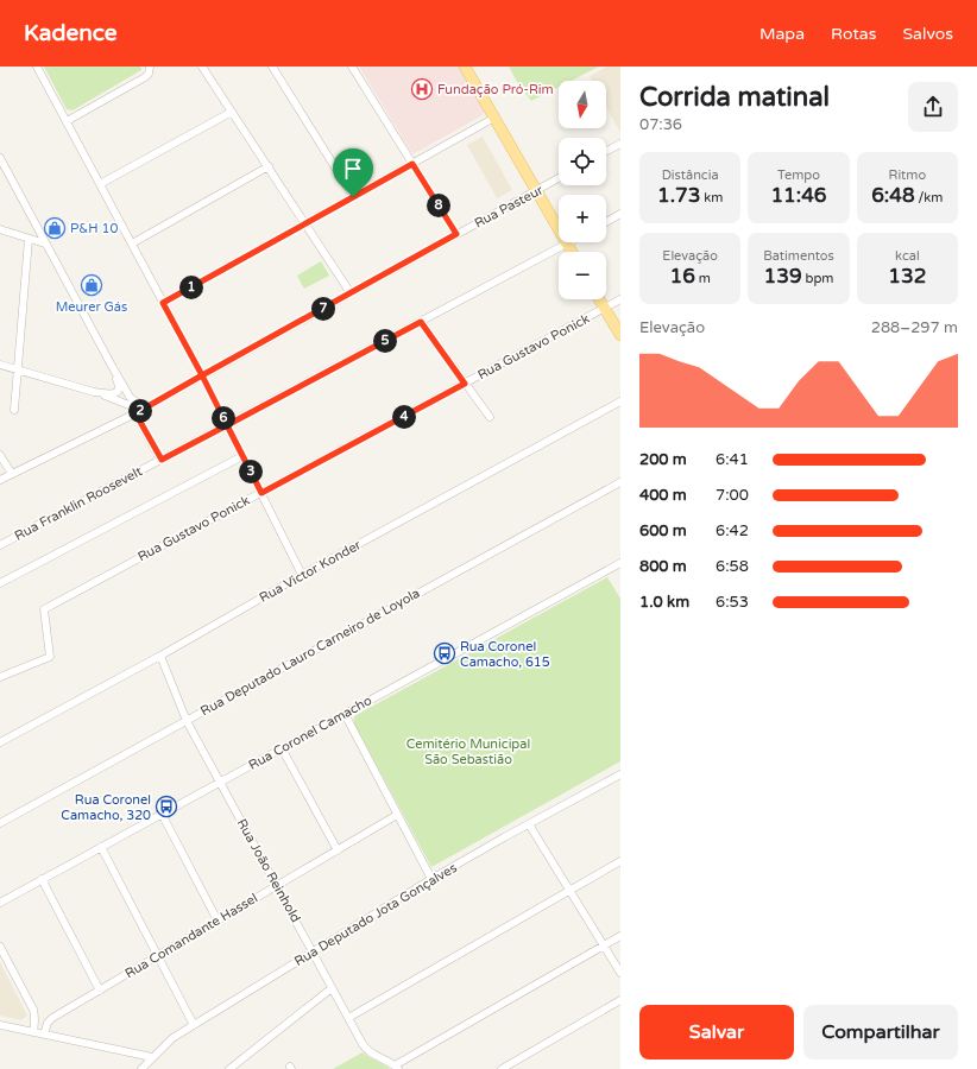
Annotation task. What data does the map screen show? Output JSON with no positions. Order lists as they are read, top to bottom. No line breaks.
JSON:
{"streets":{"street":["Rua Pasteur","Rua Gustavo Ponick","Rua Franklin Roosevelt","Rua Victor Konder","Rua Deputado Lauro Carneiro de Loyola","Rua Coronel Camacho","Rua João Reinhold","Rua Deputado Jota Gonçalves","Rua Comandante Hassel"]},"crossings":[["Rua Victor Konder","Rua João Reinhold"],["Rua Deputado Lauro Carneiro de Loyola","Rua João Reinhold"],["Rua Coronel Camacho","Rua João Reinhold"],["Rua João Reinhold","Rua Deputado Jota Gonçalves"],["Rua João Reinhold","Rua Comandante Hassel"]],"parks":["Cemitério Municipal São Sebastião"],"places":{"hospital":["Fundação Pró-Rim"],"shop":["P&H 10","Meurer Gás"],"bus stop":["Rua Coronel Camacho, 615","Rua Coronel Camacho, 320"]},"north":"bottom","page":{"header":"Kadence","nav":["Mapa","Rotas","Salvos"],"heading":["Corrida matinal","07:36"],"map_buttons":["+","−"],"stats":[["Distância","1.73 km"],["Tempo","11:46"],["Ritmo","6:48 /km"],["Elevação","16 m"],["Batimentos","139 bpm"],["kcal","132"]],"pins":["8","1","7","5","2","4","6","3"],"chart":["Elevação","288–297 m"],"list":[{"name":"200 m","note":"6:41"},{"name":"400 m","note":"7:00"},{"name":"600 m","note":"6:42"},{"name":"800 m","note":"6:58"},{"name":"1.0 km","note":"6:53"}],"buttons":["Salvar","Compartilhar"]}}
